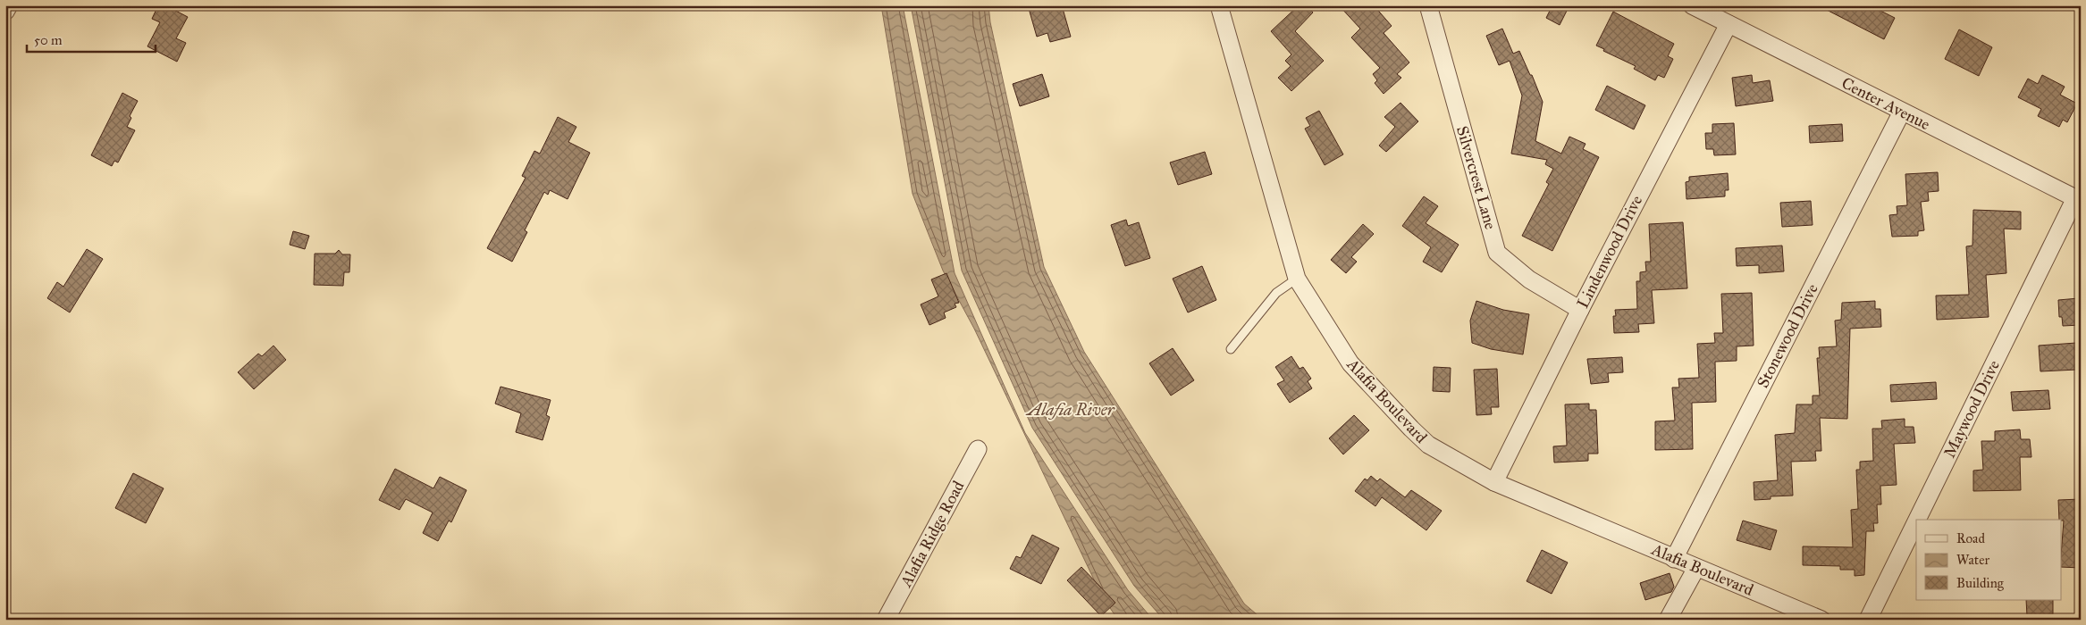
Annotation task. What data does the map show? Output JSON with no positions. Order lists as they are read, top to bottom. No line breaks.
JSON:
{"streets":{"street":["Center Avenue","Silvercrest Lane","Lindenwood Drive","Stonewood Drive","Alafia Boulevard","Maywood Drive","Alafia Ridge Road"]},"crossings":[["Center Avenue","Lindenwood Drive"],["Center Avenue","Stonewood Drive"],["Center Avenue","Maywood Drive"],["Silvercrest Lane","Lindenwood Drive"],["Lindenwood Drive","Alafia Boulevard"],["Stonewood Drive","Alafia Boulevard"]],"water":["Alafia River"],"legend":["Road","Water","Building"],"scale_bar":"50 m"}
